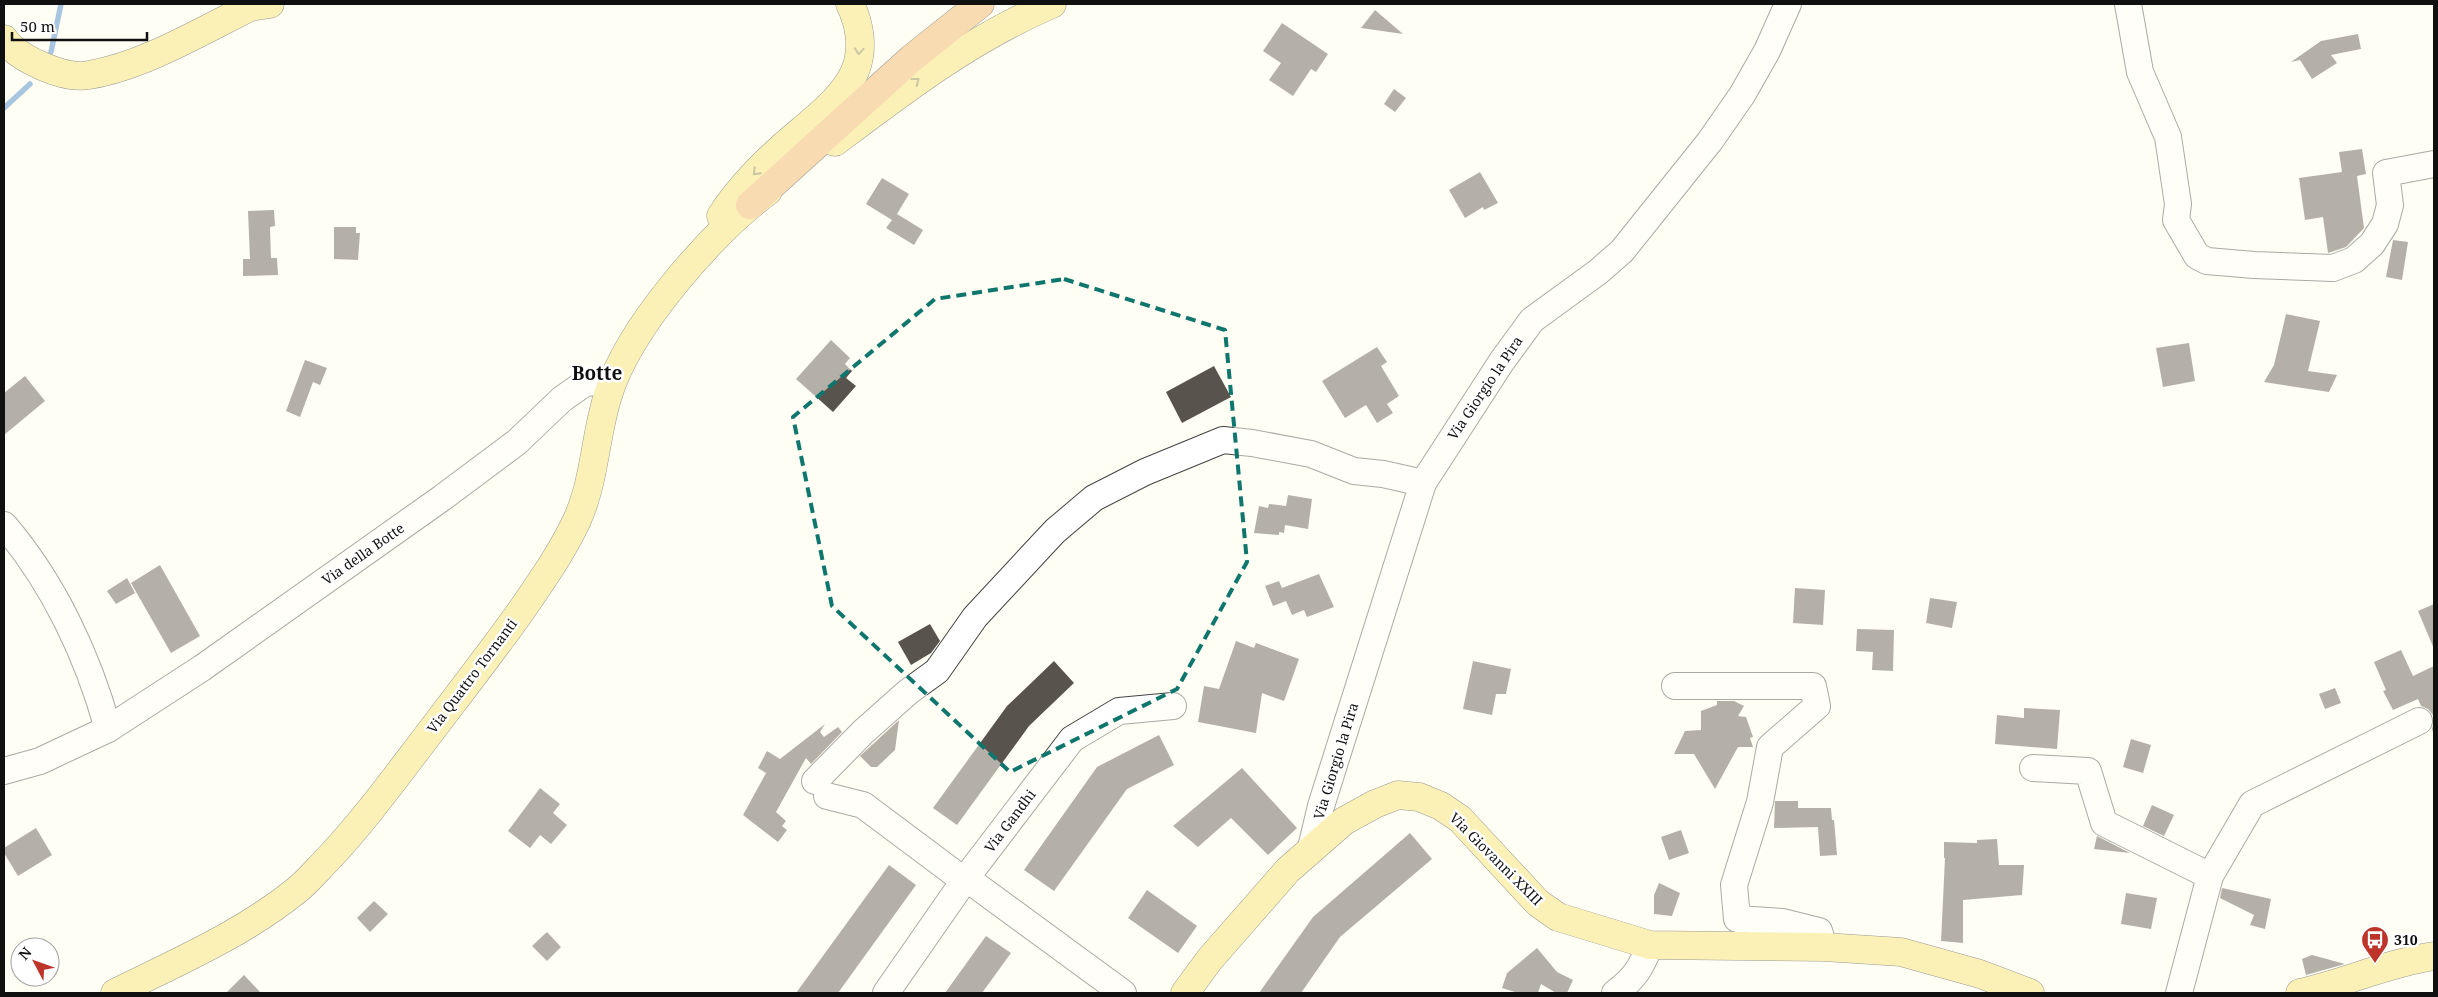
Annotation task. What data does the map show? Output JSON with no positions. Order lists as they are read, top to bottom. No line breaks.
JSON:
{"streets":{"main road":["Via Quattro Tornanti","Via Giovanni XXIII"],"street":["Via Giorgio la Pira","Via della Botte","Via Gandhi"]},"crossings":[["Via Giorgio la Pira","Via Giovanni XXIII"],["Via della Botte","Via Quattro Tornanti"]],"districts":["Botte"],"places":{"bus stop":["310"]},"scale_bar":"50 m","north":"top left"}
